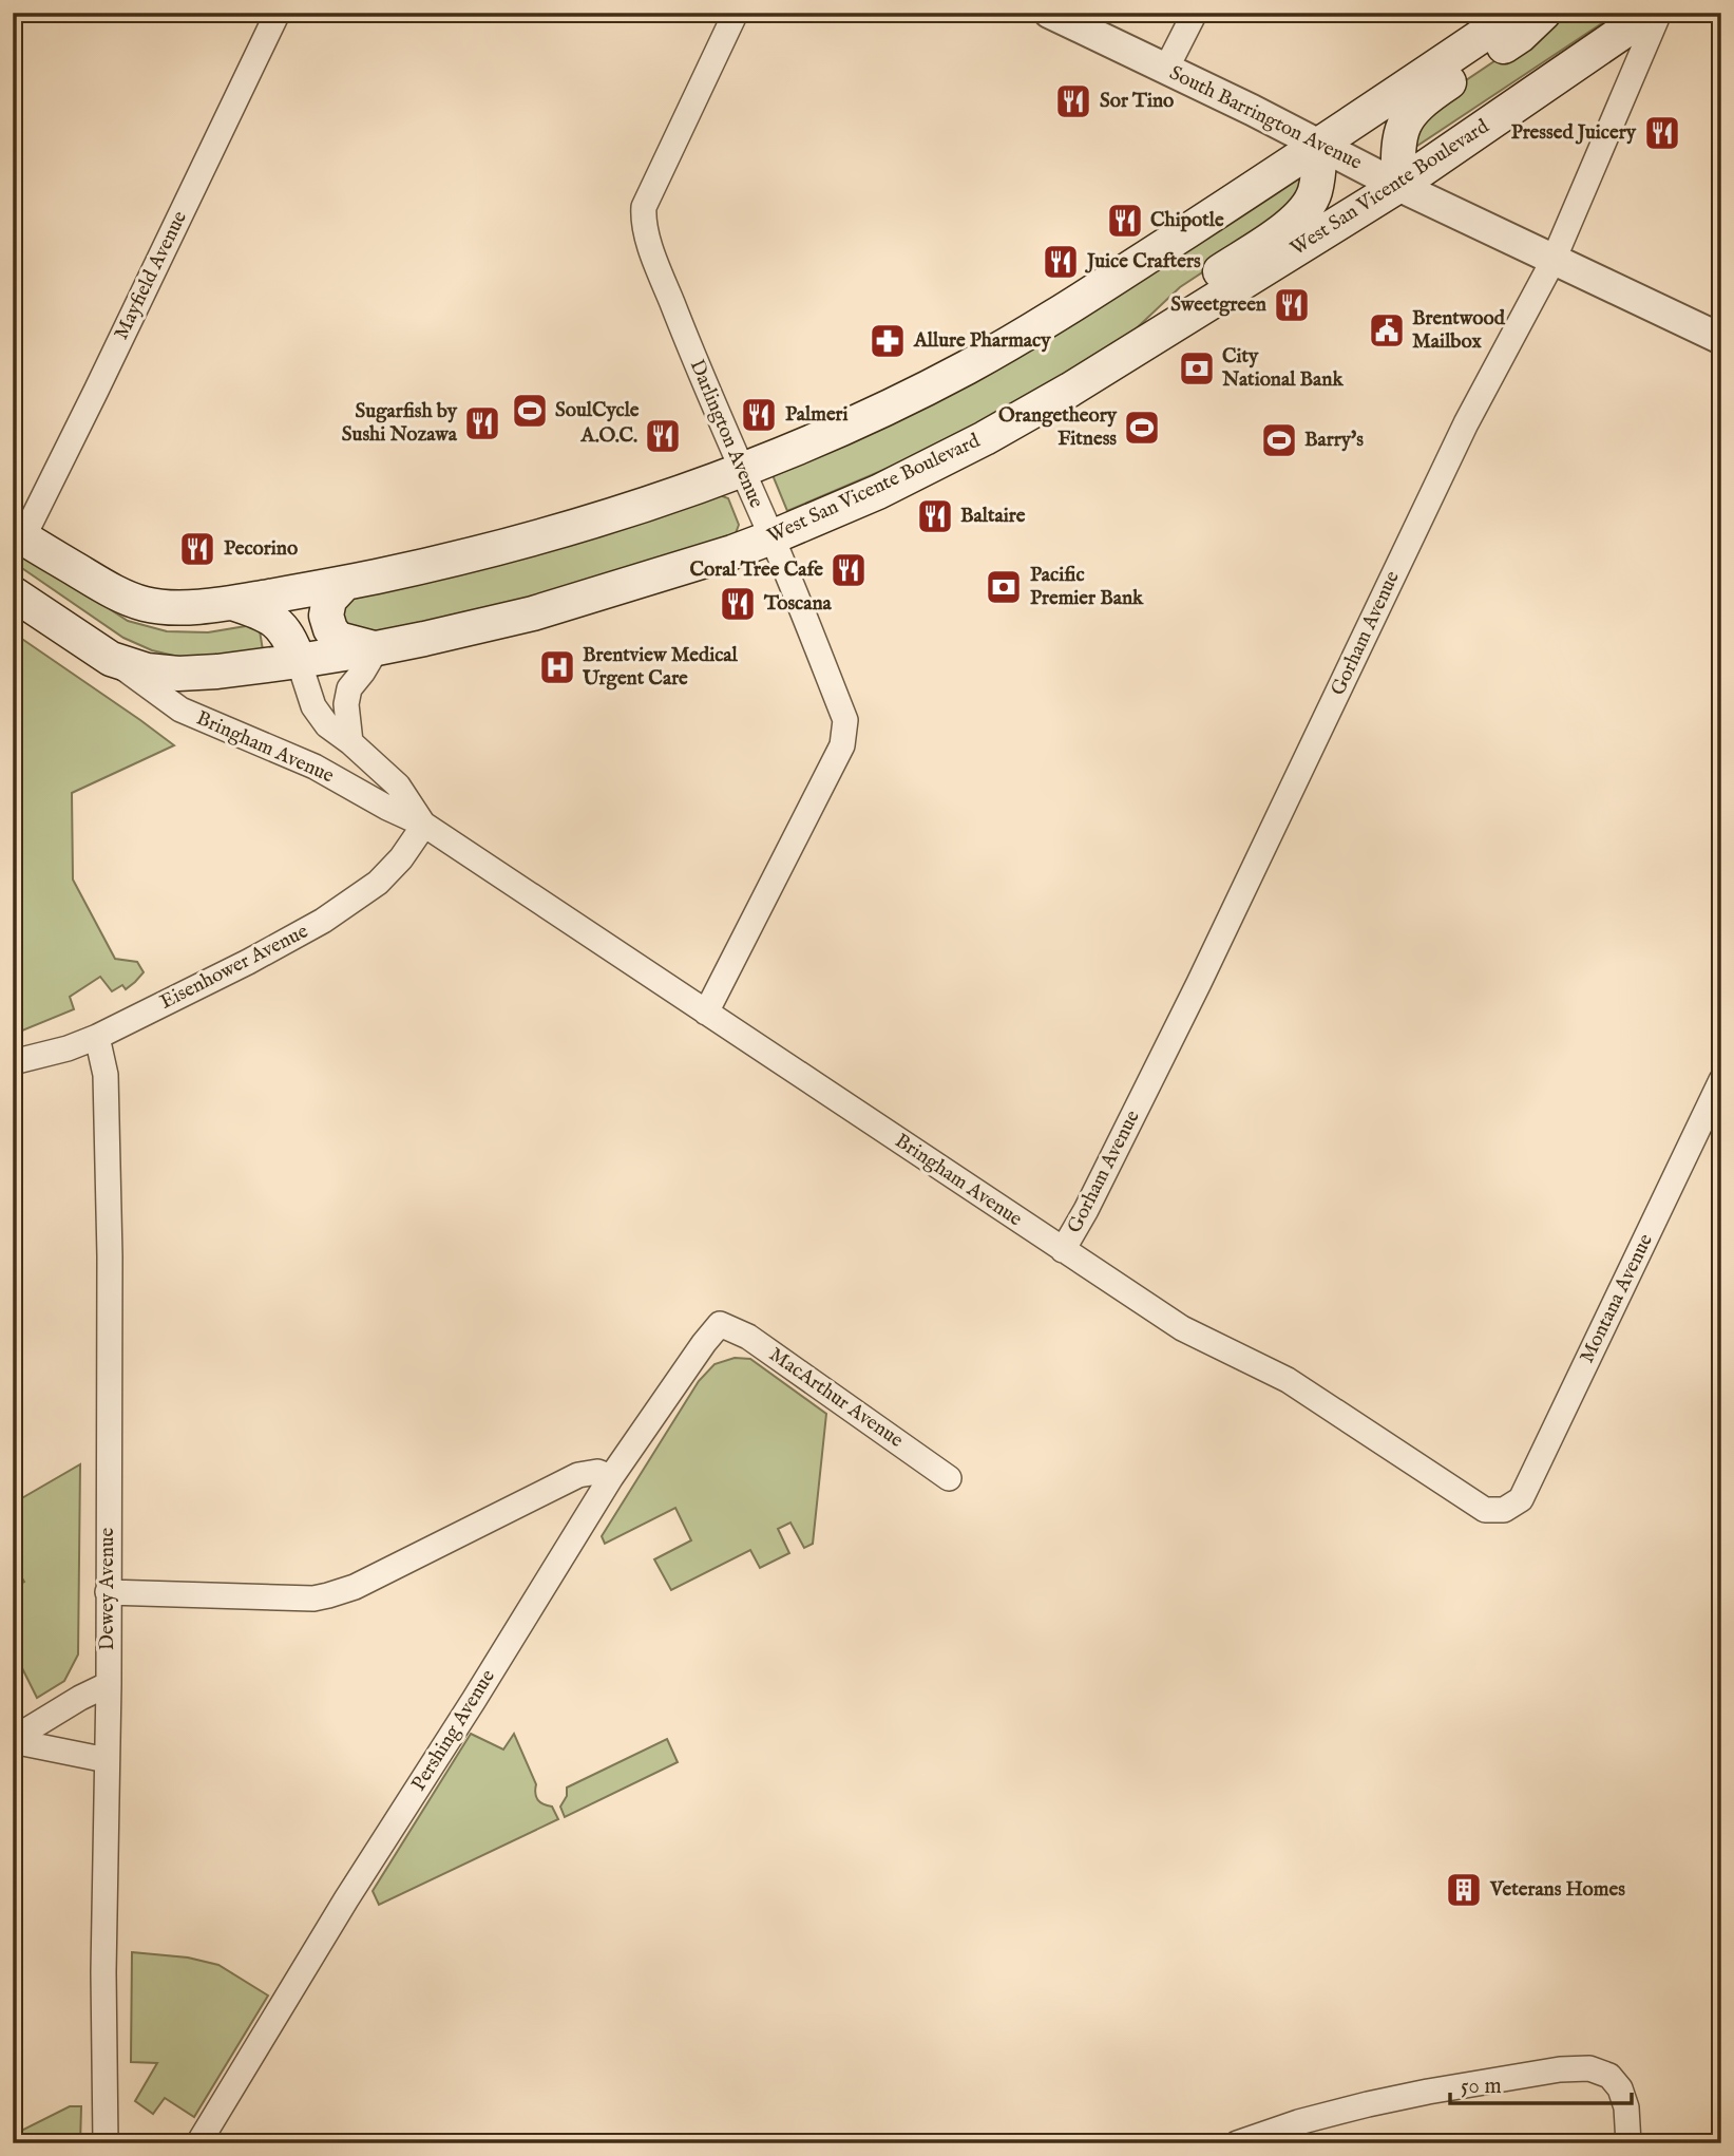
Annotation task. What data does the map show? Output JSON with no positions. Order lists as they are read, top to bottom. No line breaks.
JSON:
{"streets":{"main road":["West San Vicente Boulevard"],"street":["South Barrington Avenue","Mayfield Avenue","Darlington Avenue","Gorham Avenue","Bringham Avenue","Eisenhower Avenue","Montana Avenue","MacArthur Avenue","Dewey Avenue","Pershing Avenue"]},"crossings":[["South Barrington Avenue","West San Vicente Boulevard"],["South Barrington Avenue","Gorham Avenue"],["West San Vicente Boulevard","Darlington Avenue"],["West San Vicente Boulevard","Bringham Avenue"],["Darlington Avenue","Bringham Avenue"],["Gorham Avenue","Bringham Avenue"],["Bringham Avenue","Eisenhower Avenue"],["Bringham Avenue","Montana Avenue"],["Eisenhower Avenue","Dewey Avenue"],["MacArthur Avenue","Pershing Avenue"]],"places":{"restaurant":["Sor Tino","Pressed Juicery","Chipotle","Juice Crafters","Sweetgreen","Palmeri","Sugarfish by Sushi Nozawa","A.O.C.","Baltaire","Pecorino","Coral Tree Cafe","Toscana"],"public building":["Brentwood Mailbox"],"pharmacy":["Allure Pharmacy"],"bank":["City National Bank","Pacific Premier Bank"],"sports":["SoulCycle","Orangetheory Fitness","Barry's"],"hospital":["Brentview Medical Urgent Care"],"building":["Veterans Homes"]},"scale_bar":"50 m"}
